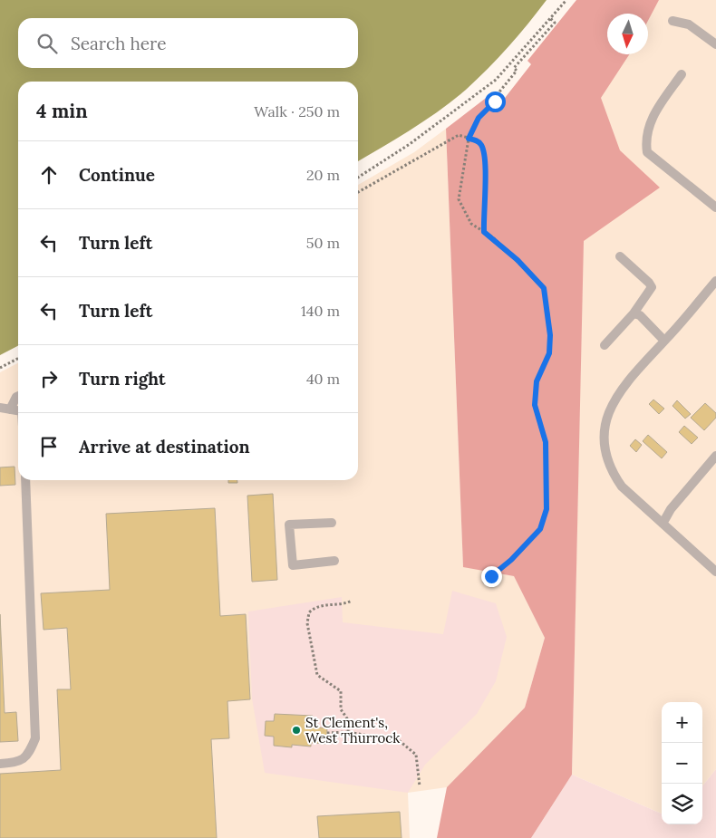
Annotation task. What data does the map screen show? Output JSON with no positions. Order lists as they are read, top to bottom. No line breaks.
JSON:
{"places":["St Clement's, West Thurrock"],"north":"bottom","page":{"search":"Search here","heading":["4 min","Walk · 250 m"],"list":[["Continue","20 m"],["Turn left","50 m"],["Turn left","140 m"],["Turn right","40 m"],"Arrive at destination"],"map_buttons":["+","−"]}}
